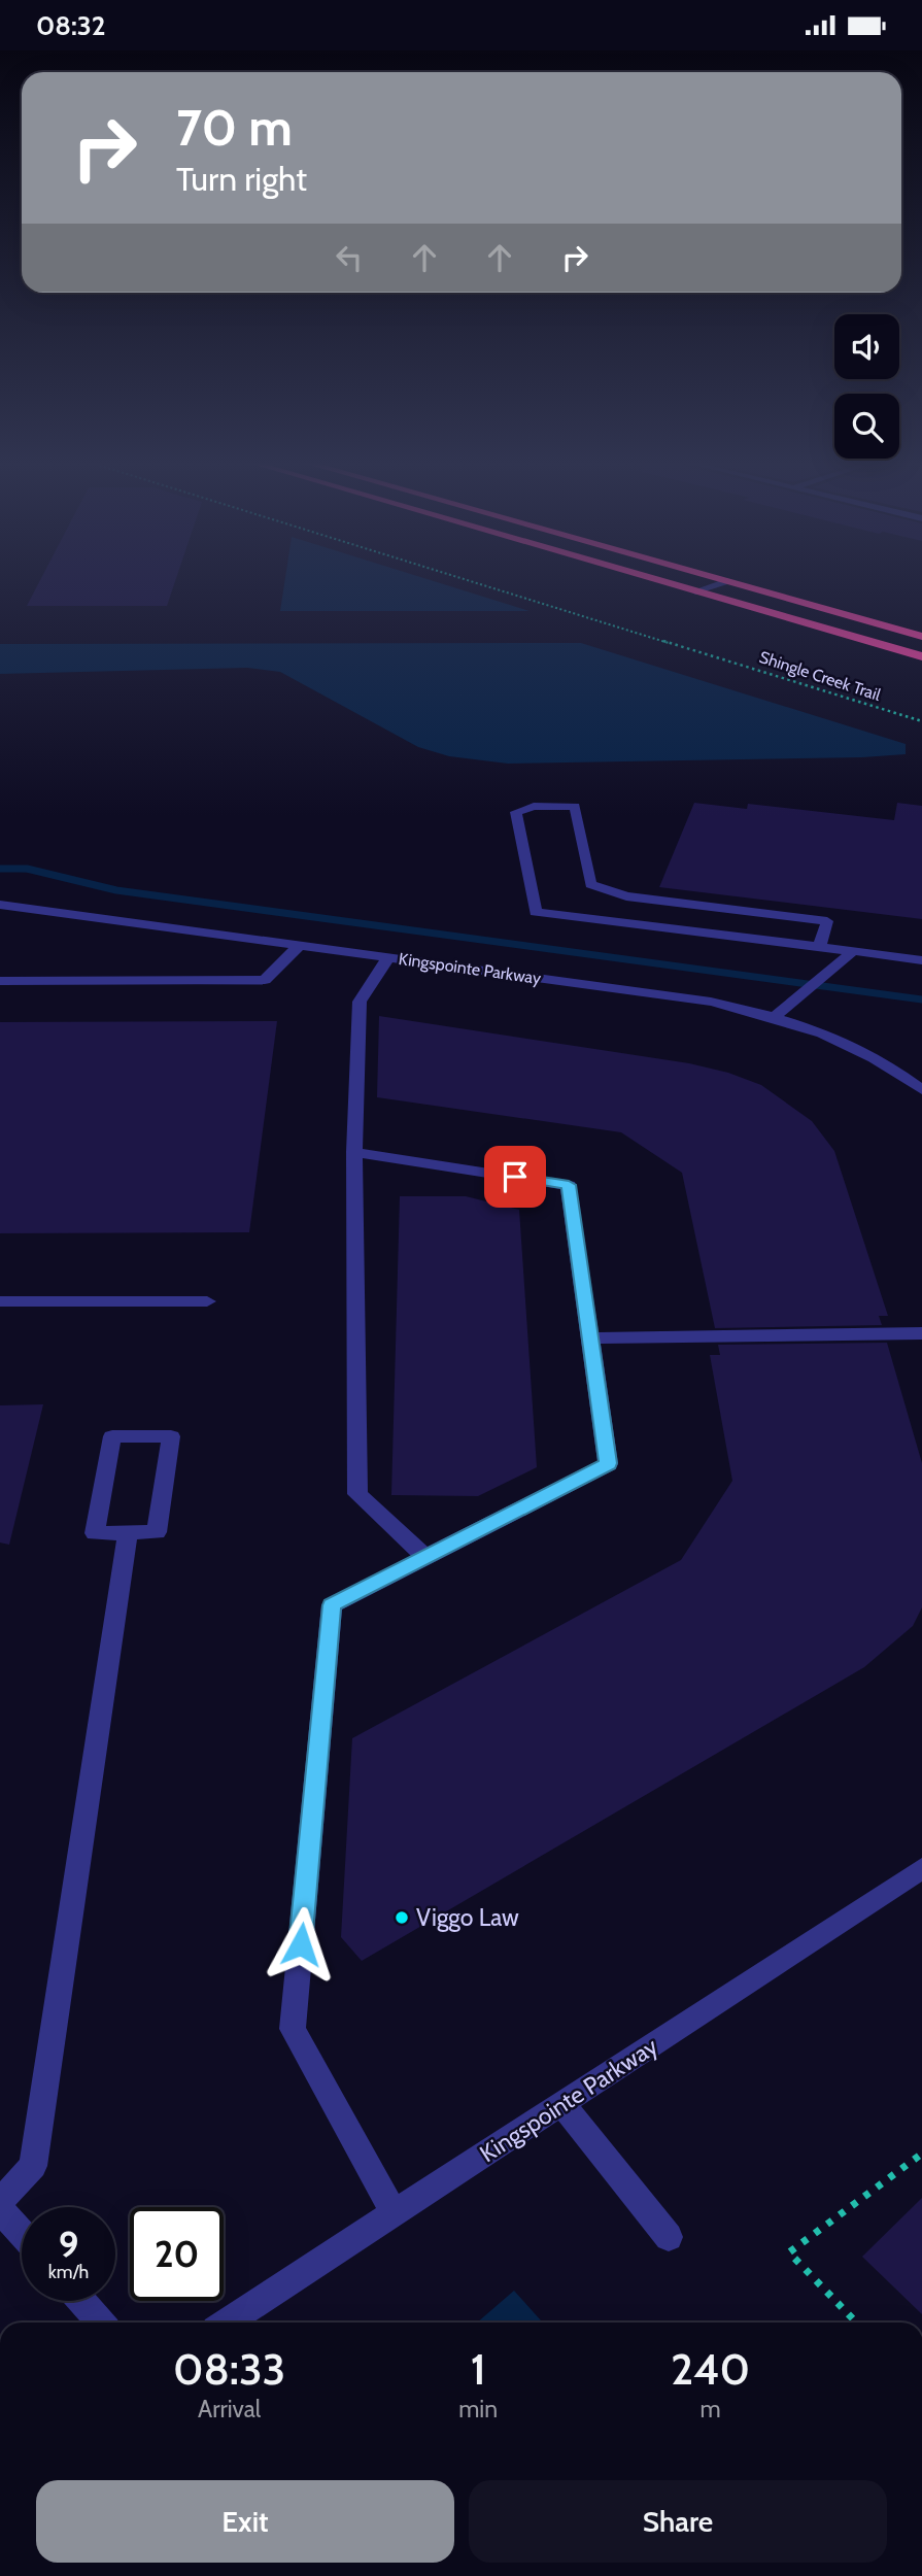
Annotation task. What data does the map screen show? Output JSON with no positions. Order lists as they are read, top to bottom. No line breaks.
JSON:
{"streets":{"street":["Kingspointe Parkway"],"path":["Shingle Creek Trail"]},"places":["Viggo Law"],"page":{"status":"08:32","turn":["70 m","Turn right"],"speed":"9 km/h","limit":"20","eta":["08:33","Arrival","1","min","240","m"],"buttons":["Exit","Share"]}}
